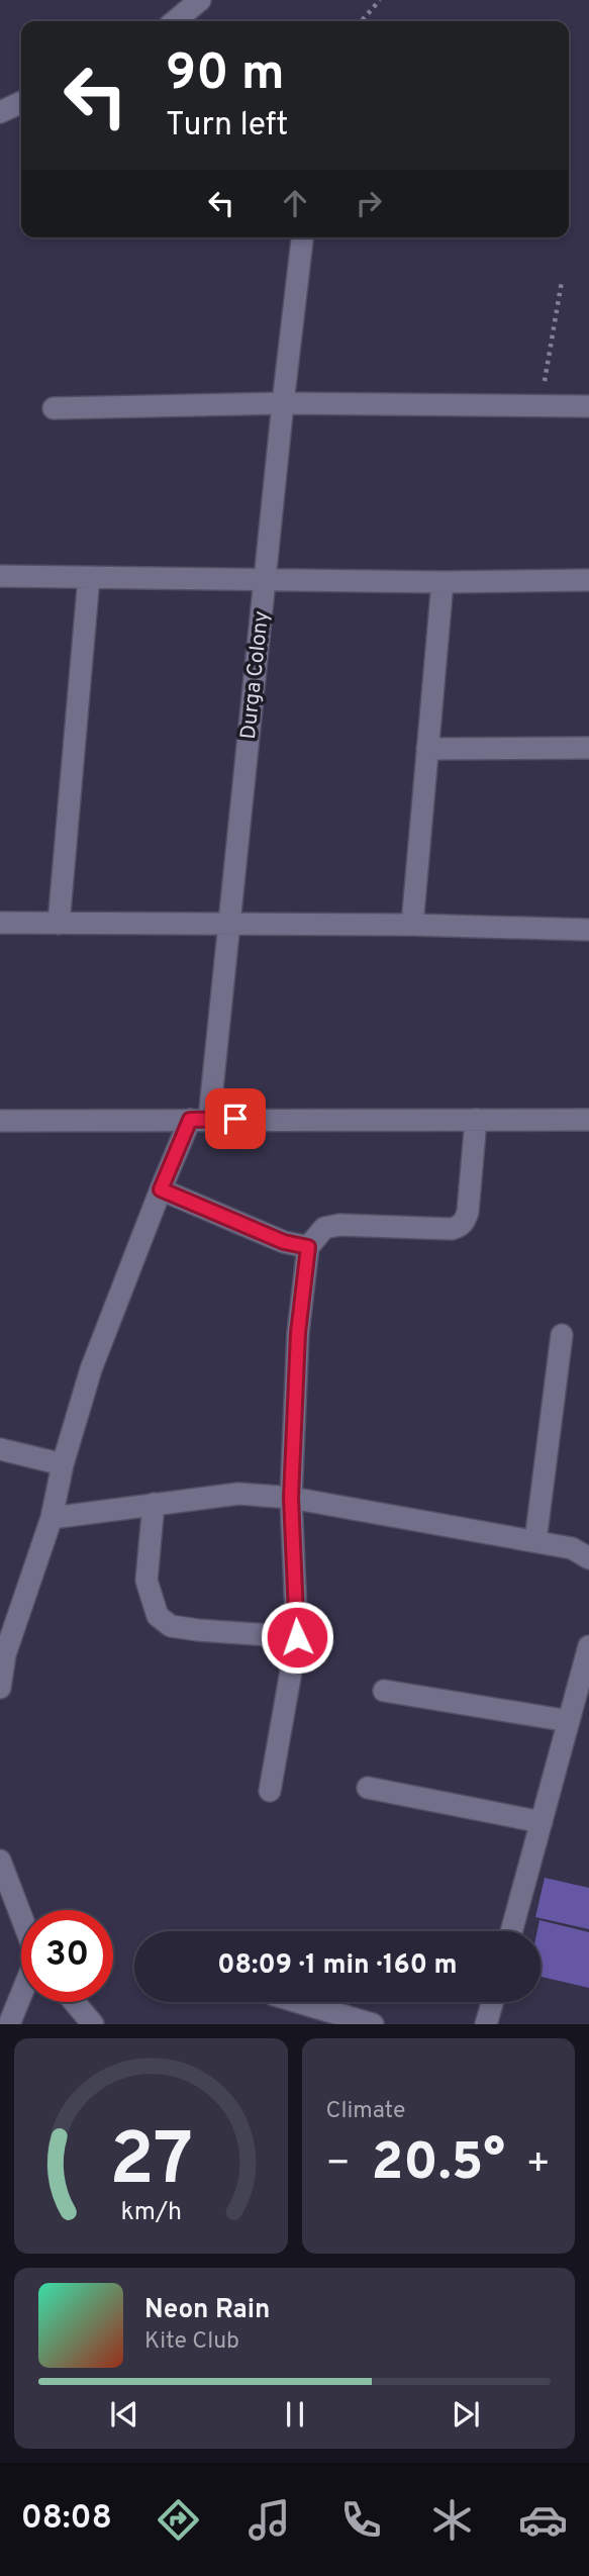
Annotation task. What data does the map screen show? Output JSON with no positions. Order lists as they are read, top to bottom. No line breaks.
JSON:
{"streets":{"street":["Durga Colony"]},"page":{"turn":["90 m","Turn left"],"limit":"30","trip":"08:09 · 1 min · 160 m","tile":"Climate","heat":["−","20.5°","+"],"song":["Neon Rain","Kite Club"],"tabs":"08:08","gauge":["27","km/h"]}}
